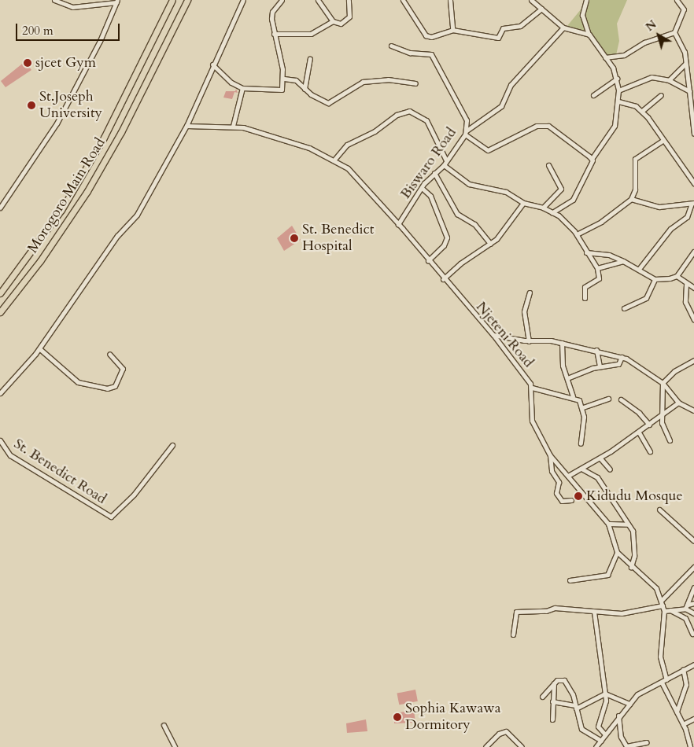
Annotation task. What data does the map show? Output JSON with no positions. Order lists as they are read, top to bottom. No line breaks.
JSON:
{"streets":{"highway":["Morogoro Main Road"],"street":["Biswaro Road","Njeteni Road","St. Benedict Road"]},"crossings":[["Biswaro Road","Njeteni Road"]],"places":["sjcet Gym","St.Joseph University","St. Benedict Hospital","Kidudu Mosque","Sophia Kawawa Dormitory"],"scale_bar":"200 m","north":"top left"}
